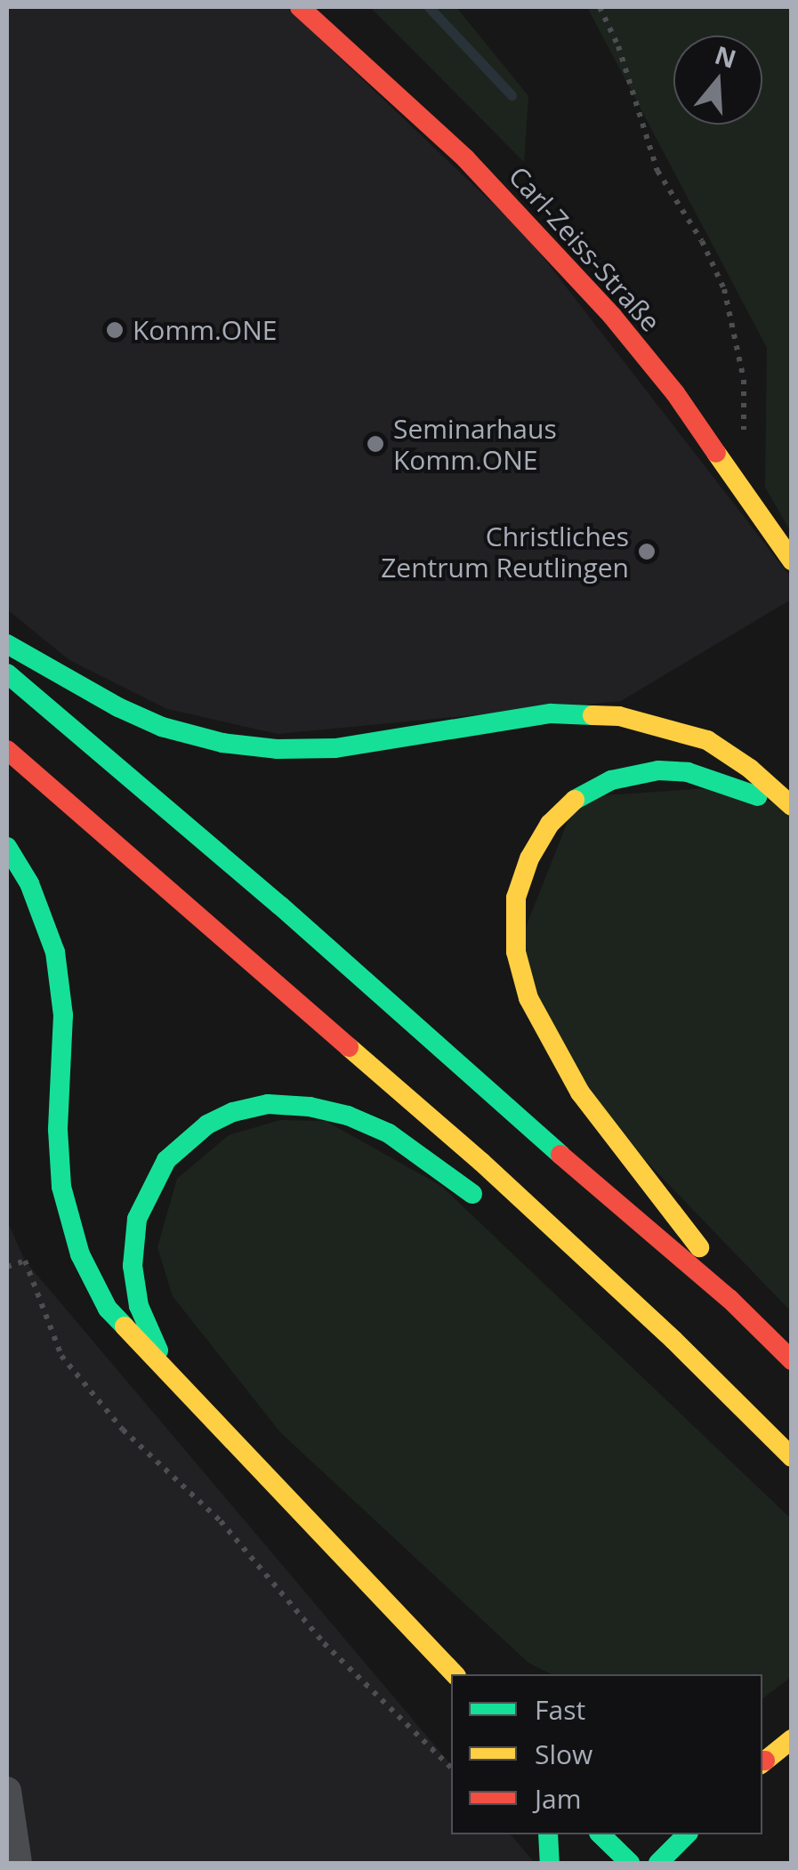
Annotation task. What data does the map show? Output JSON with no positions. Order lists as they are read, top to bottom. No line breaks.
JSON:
{"streets":{"main road":["Carl-Zeiss-Straße"]},"places":["Komm.ONE","Seminarhaus Komm.ONE","Christliches Zentrum Reutlingen"],"legend":["Fast","Slow","Jam"],"north":"top"}
